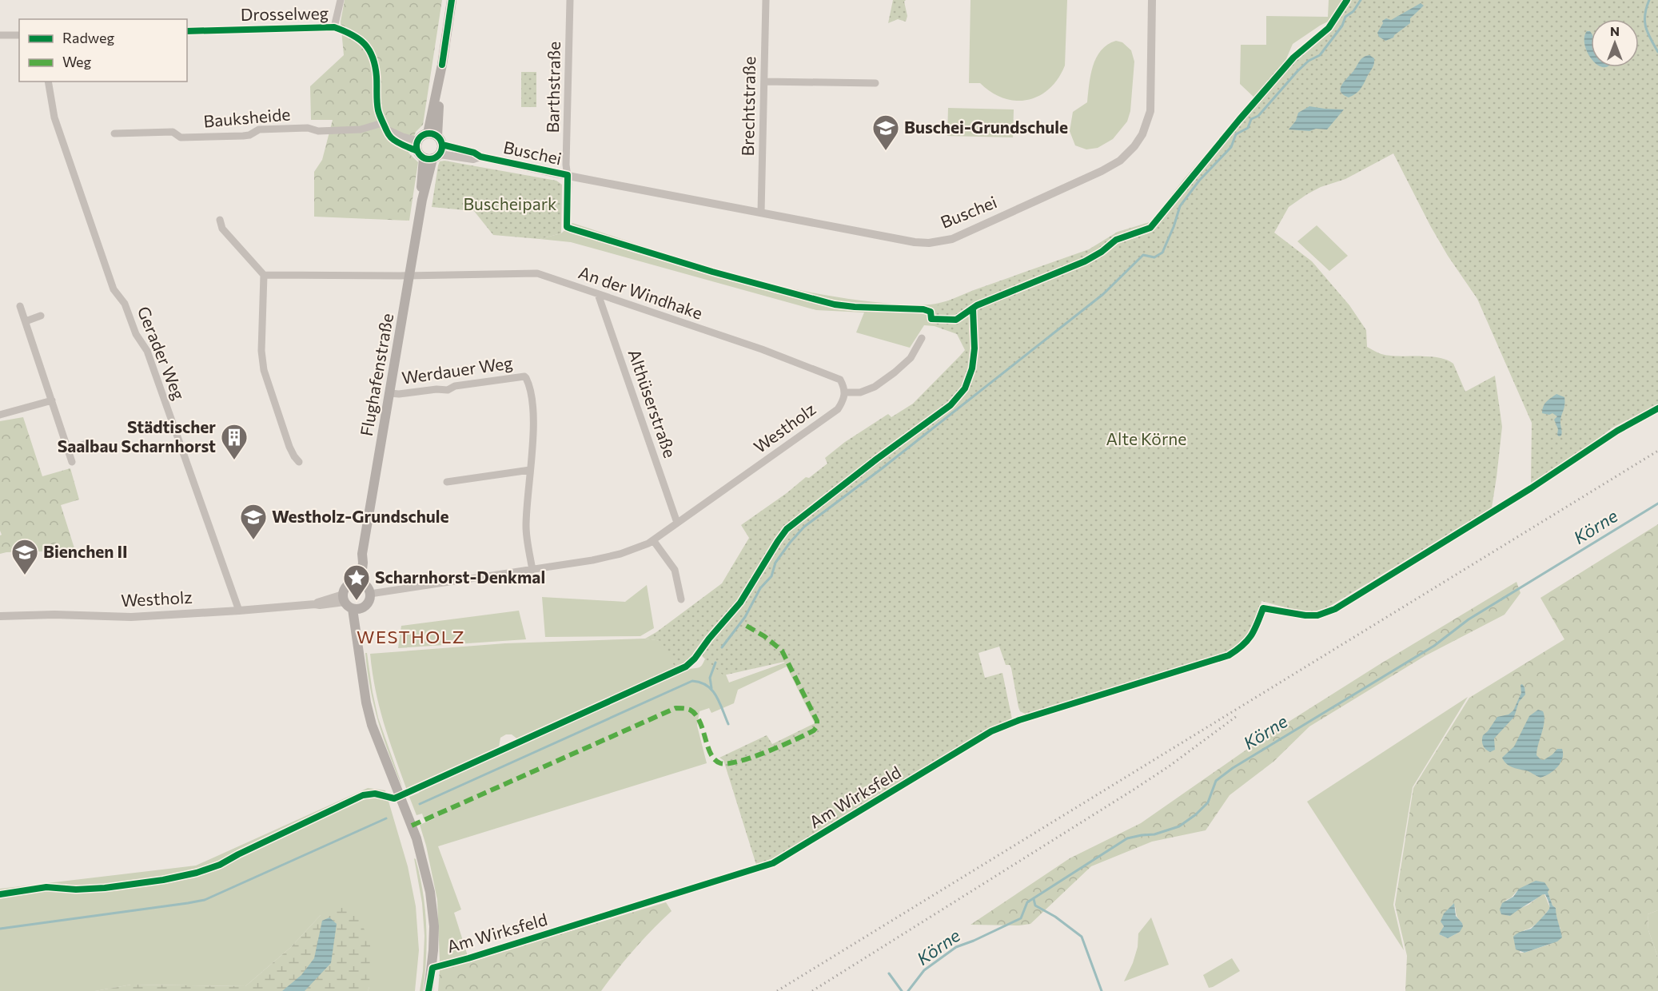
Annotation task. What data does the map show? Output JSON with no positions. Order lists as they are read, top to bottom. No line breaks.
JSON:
{"streets":{"main road":["Flughafenstraße"],"street":["Drosselweg","Barthstraße","Brechtstraße","Bauksheide","Buschei","An der Windhake","Gerader Weg","Werdauer Weg","Althüserstraße","Westholz","Am Wirksfeld"]},"crossings":[["Drosselweg","Bauksheide"],["Barthstraße","Buschei"],["Brechtstraße","Buschei"],["Buschei","Flughafenstraße"],["An der Windhake","Flughafenstraße"],["An der Windhake","Althüserstraße"],["An der Windhake","Westholz"],["Gerader Weg","Westholz"],["Werdauer Weg","Flughafenstraße"],["Flughafenstraße","Westholz"],["Althüserstraße","Westholz"]],"districts":["WESTHOLZ"],"water":["Körne"],"parks":["Buscheipark","Alte Körne"],"places":{"school or university":["Buschei-Grundschule","Westholz-Grundschule","Bienchen II"],"building":["Städtischer Saalbau Scharnhorst"],"place":["Scharnhorst-Denkmal"]},"legend":["Radweg","Weg"],"north":"top"}
